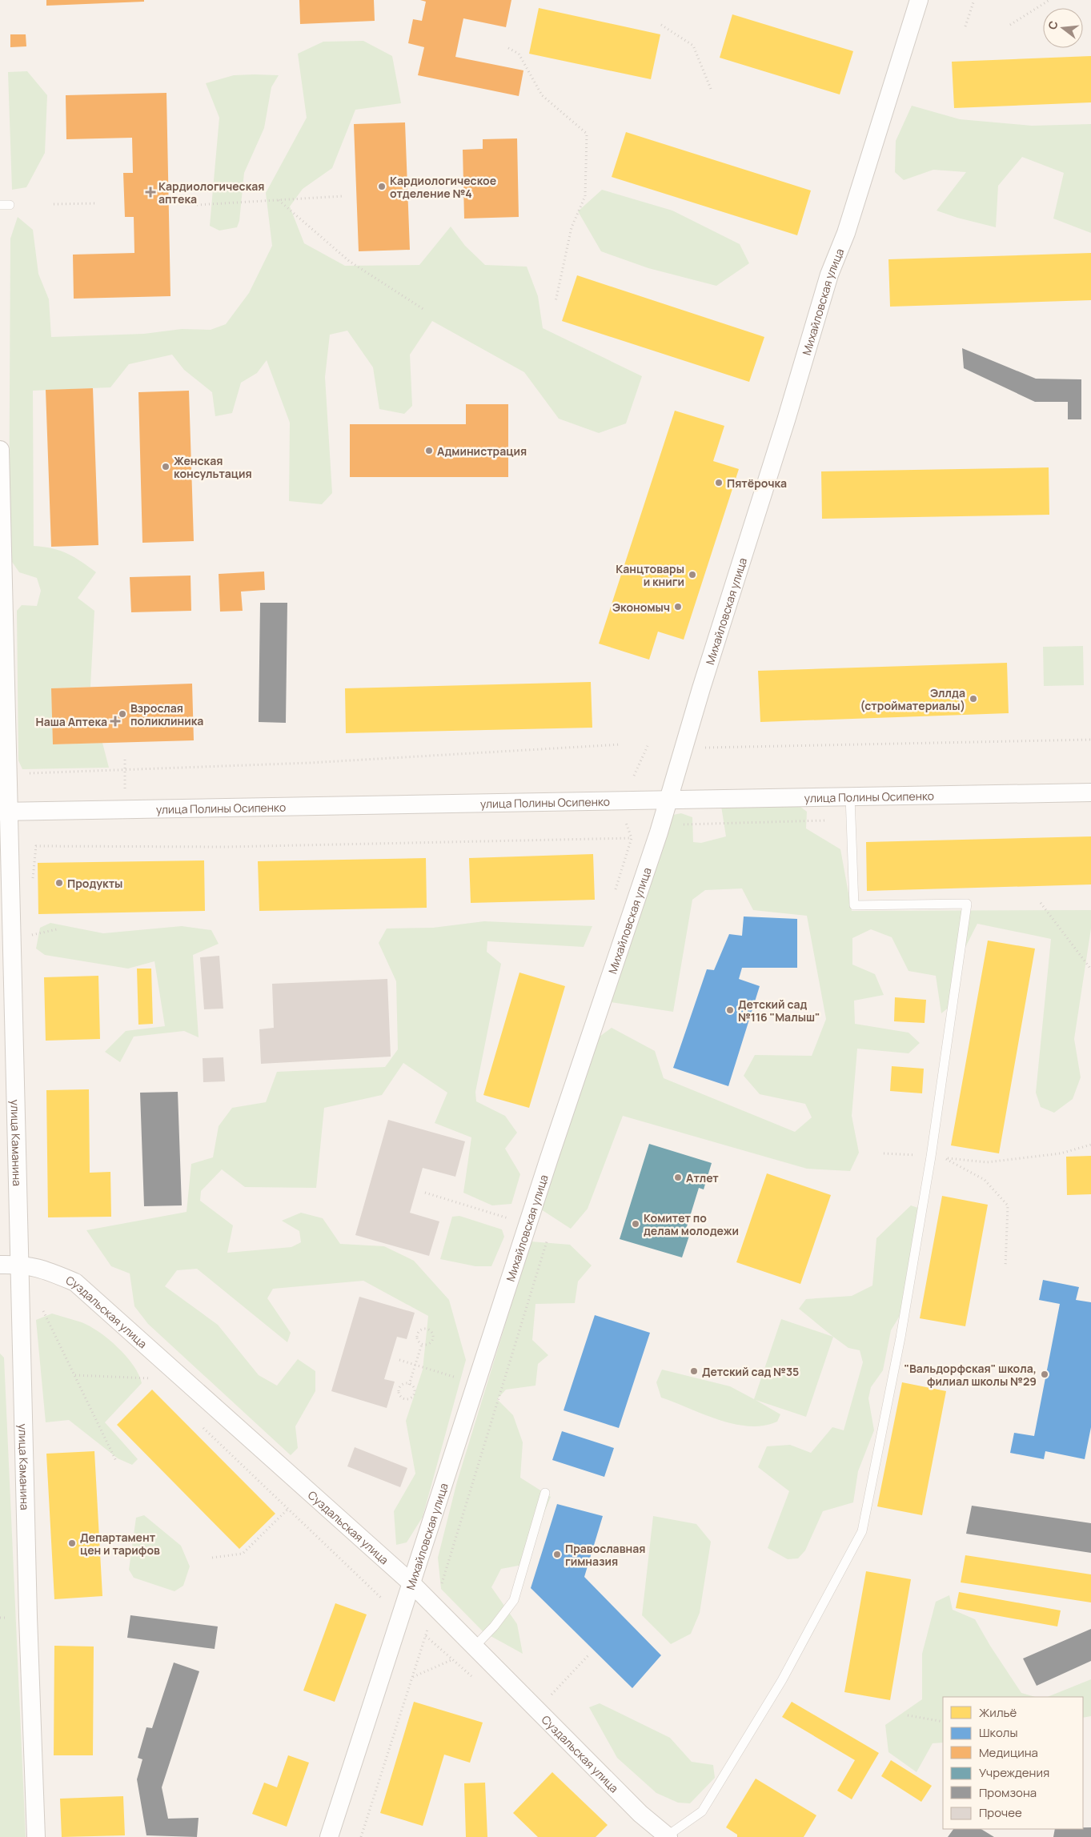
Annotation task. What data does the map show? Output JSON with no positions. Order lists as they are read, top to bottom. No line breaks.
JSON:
{"streets":{"street":["Михайловская улица","улица Полины Осипенко","улица Каманина","Суздальская улица"]},"crossings":[["Михайловская улица","улица Полины Осипенко"],["Михайловская улица","Суздальская улица"],["улица Полины Осипенко","улица Каманина"],["улица Каманина","Суздальская улица"]],"places":{"other":["Кардиологическое отделение №4","Администрация","Женская консультация","Пятёрочка","Канцтовары и книги","Экономыч","Эллда (стройматериалы)","Взрослая поликлиника","Продукты","Детский сад №116 \"Малыш\"","Атлет","Комитет по делам молодежи","Детский сад №35","\"Вальдорфская\" школа, филиал школы №29","Департамент цен и тарифов","Православная гимназия"],"health":["Кардиологическая аптека","Наша Аптека"]},"legend":["Жильё","Школы","Медицина","Учреждения","Промзона","Прочее"],"north":"left"}
